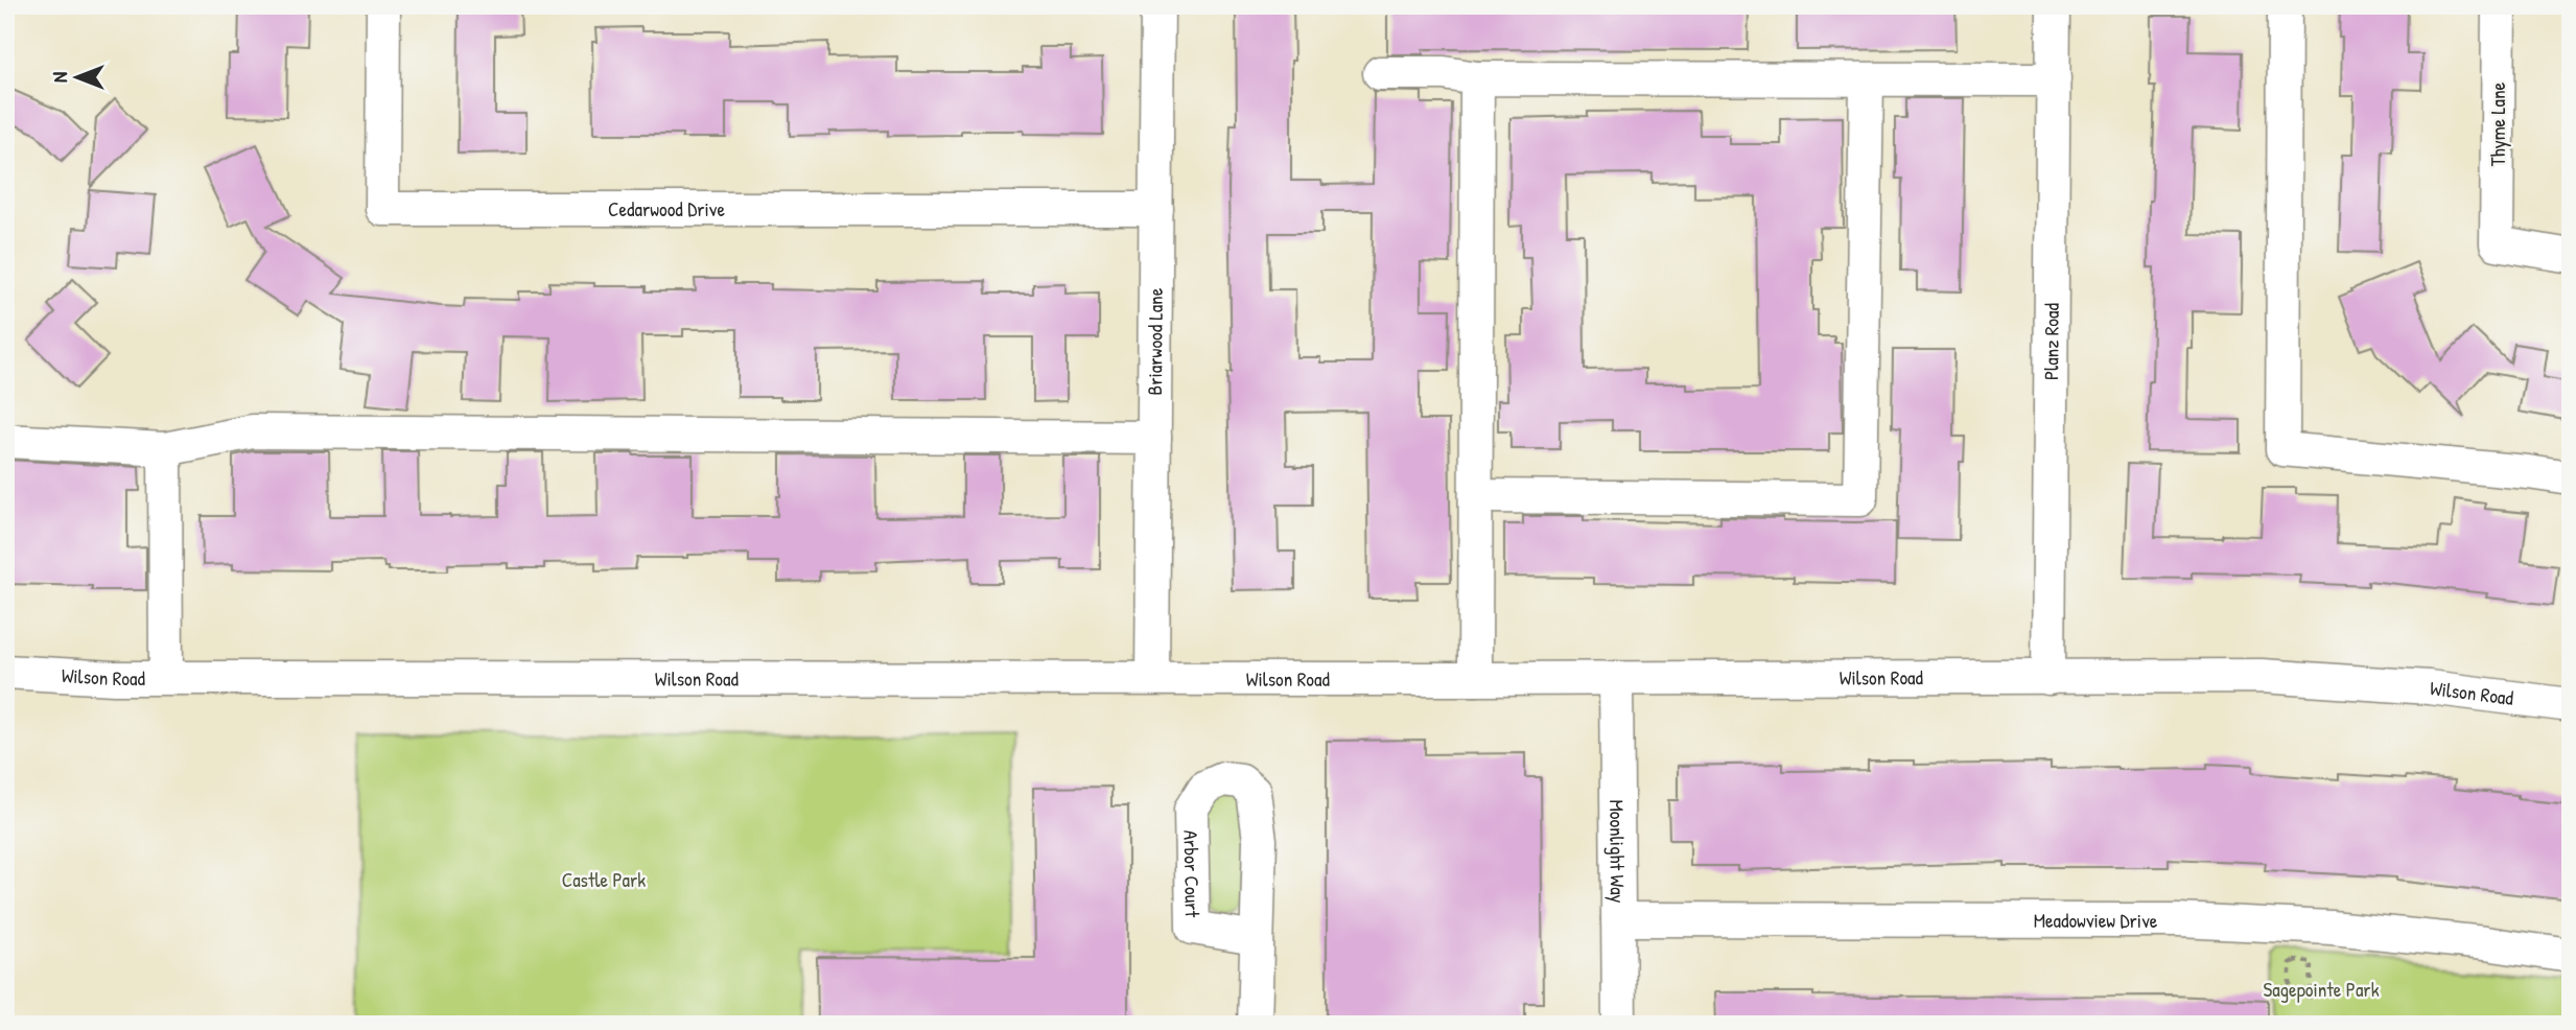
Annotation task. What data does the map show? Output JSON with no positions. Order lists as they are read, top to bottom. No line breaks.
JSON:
{"streets":{"street":["Thyme Lane","Cedarwood Drive","Briarwood Lane","Planz Road","Wilson Road","Moonlight Way","Meadowview Drive"]},"crossings":[["Cedarwood Drive","Briarwood Lane"],["Briarwood Lane","Wilson Road"],["Planz Road","Wilson Road"],["Wilson Road","Moonlight Way"],["Moonlight Way","Meadowview Drive"]],"parks":["Castle Park","Sagepointe Park"],"north":"left"}
